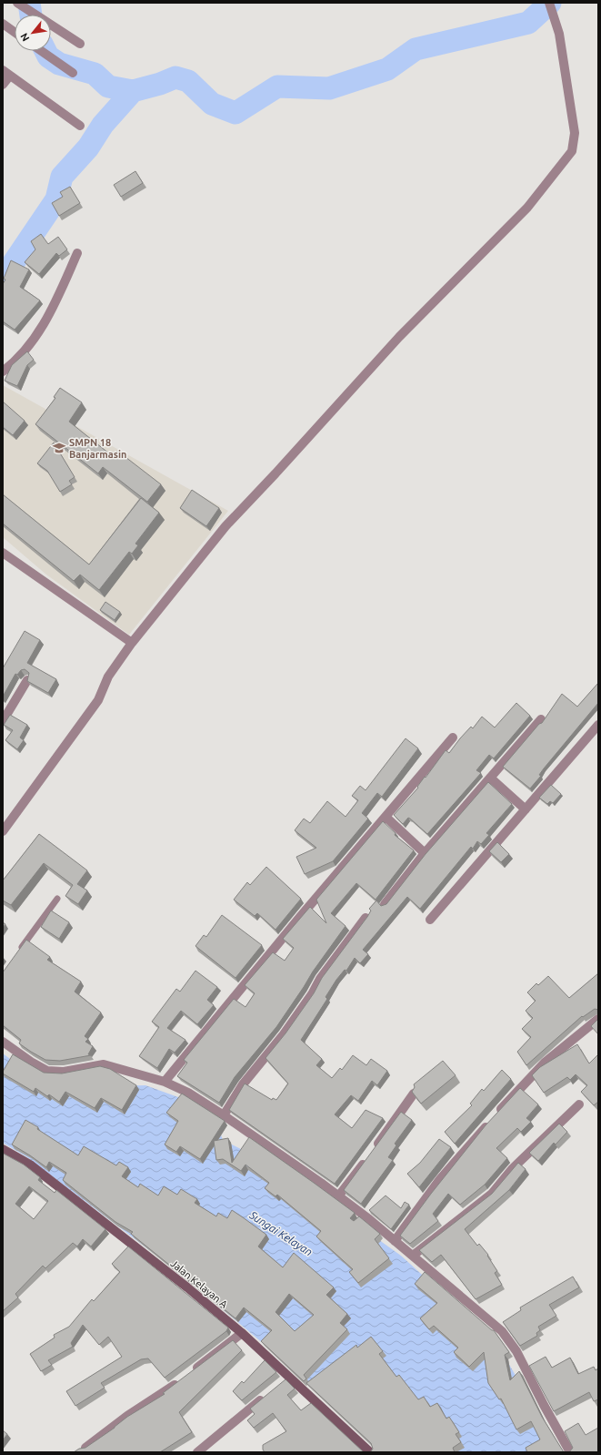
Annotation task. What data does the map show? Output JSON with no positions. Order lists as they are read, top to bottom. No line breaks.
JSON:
{"streets":{"street":["Jalan Kelayan A"]},"water":["Sungai Kelayan"],"places":{"school or university":["SMPN 18 Banjarmasin"]},"north":"bottom left"}
